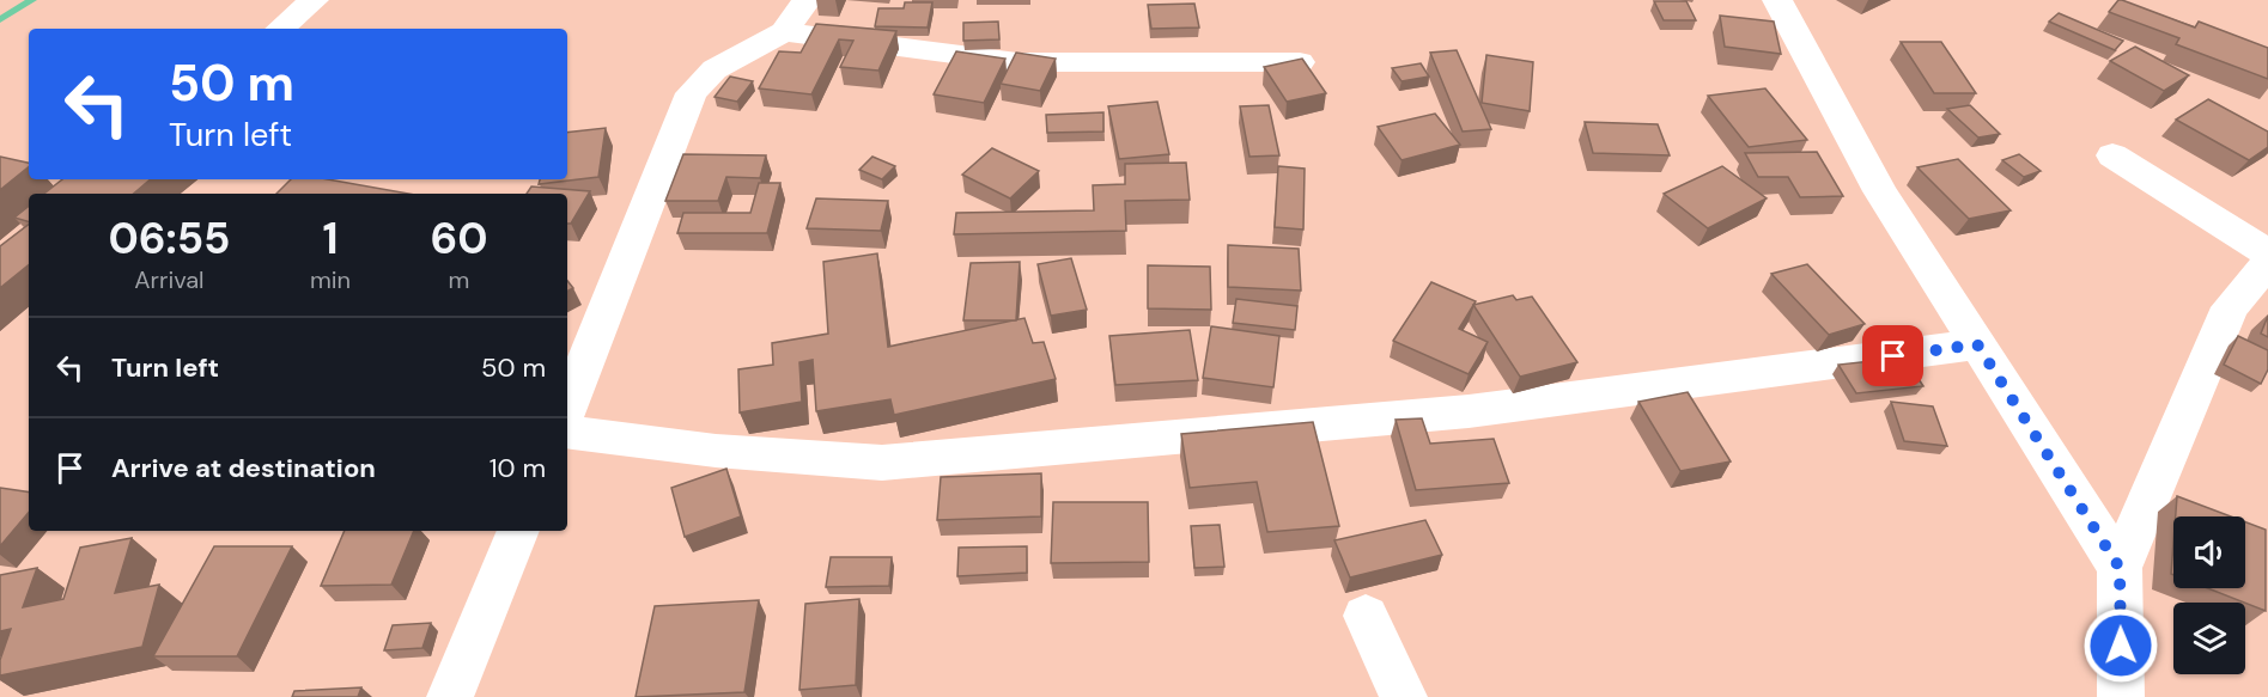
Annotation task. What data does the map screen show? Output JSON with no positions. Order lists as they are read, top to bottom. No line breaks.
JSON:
{"page":{"turn":["50 m","Turn left"],"eta":["06:55","Arrival","1","min","60","m"],"list":[{"name":"Turn left","value":"50 m"},{"name":"Arrive at destination","value":"10 m"}]}}
